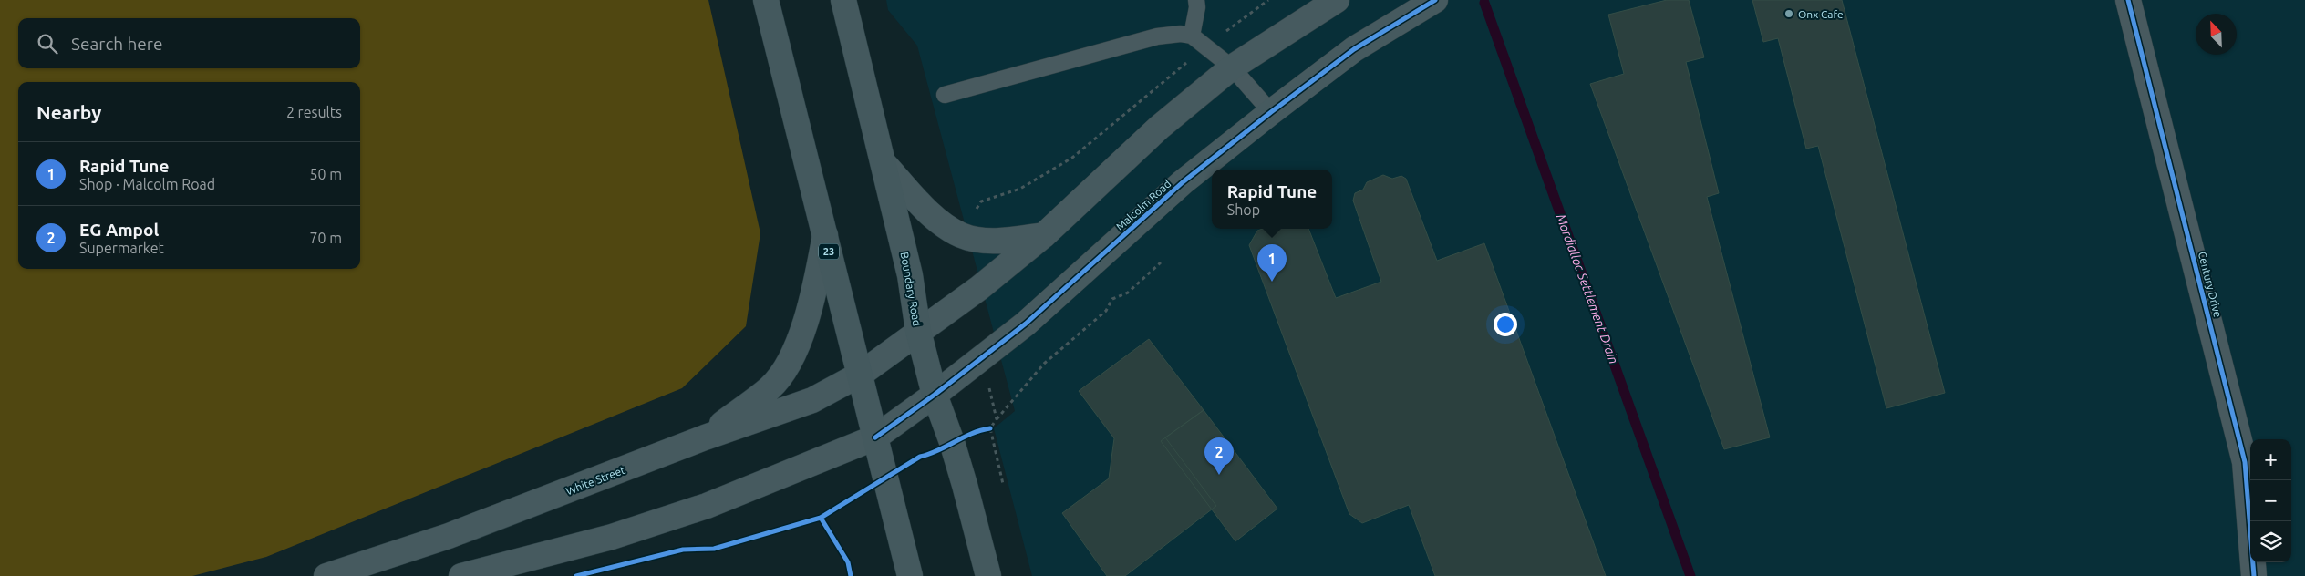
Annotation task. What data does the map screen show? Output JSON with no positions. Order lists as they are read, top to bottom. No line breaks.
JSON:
{"streets":{"main road":["23","Boundary Road"],"street":["Malcolm Road","Century Drive","White Street"]},"crossings":[["Malcolm Road","23"],["Malcolm Road","Boundary Road"],["23","White Street"]],"water":["Mordialloc Settlement Drain"],"places":["Onx Cafe"],"north":"top left","page":{"search":"Search here","heading":["Nearby","2 results"],"list":[{"mark":"1","name":"Rapid Tune","note":"Shop · Malcolm Road","value":"50 m"},{"mark":"2","name":"EG Ampol","note":"Supermarket","value":"70 m"}],"popup":["Rapid Tune","Shop"],"pins":["1","2"],"map_buttons":["+","−"]}}
